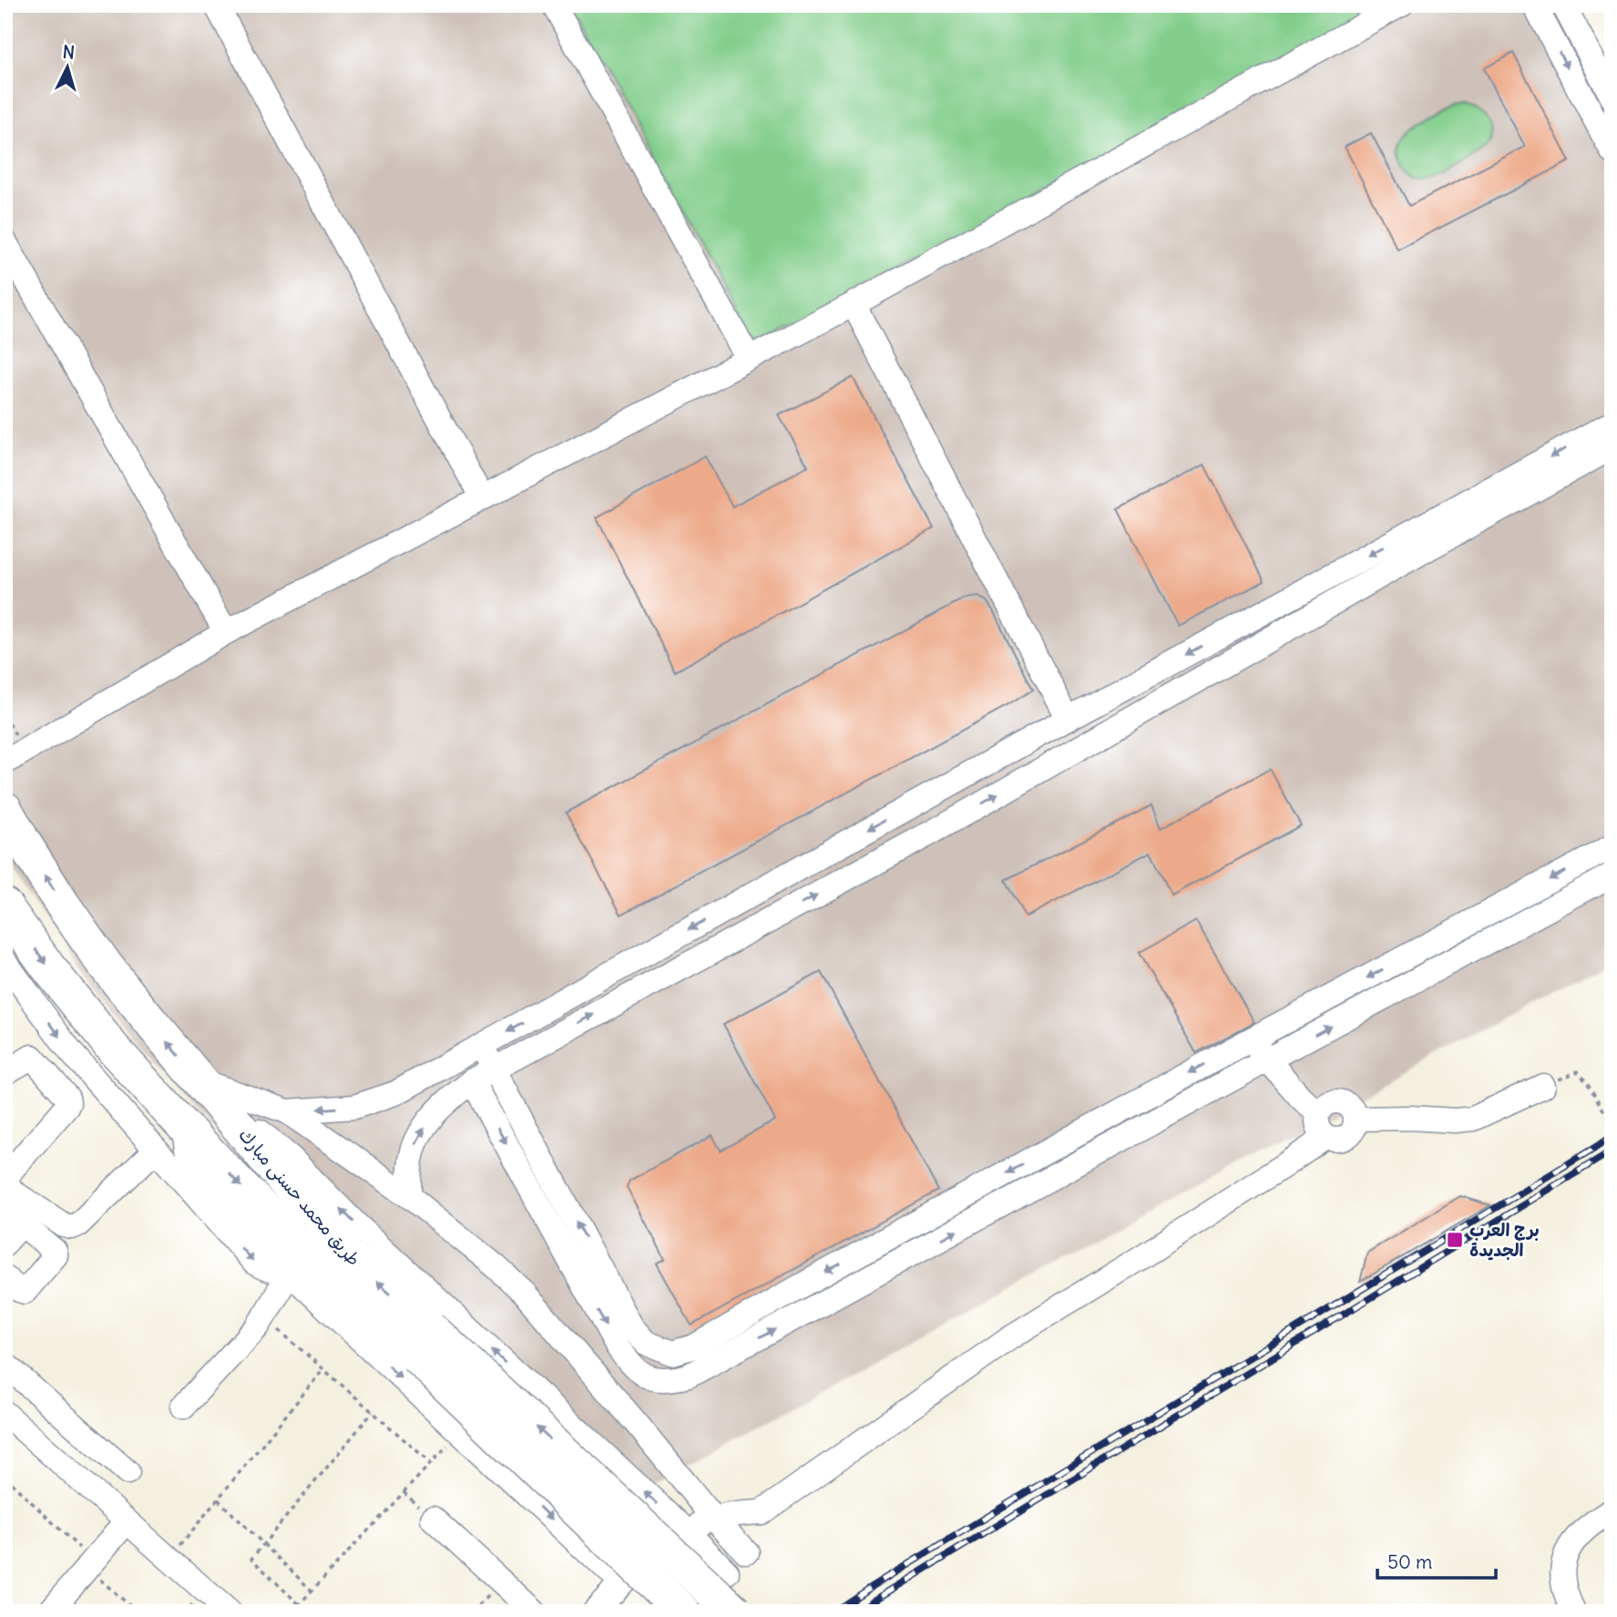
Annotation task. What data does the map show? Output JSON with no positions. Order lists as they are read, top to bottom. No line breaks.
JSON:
{"streets":{"highway":["طريق محمد حسنى مبارك"]},"places":{"transit":["برج العرب الجديدة"]},"scale_bar":"50 m","north":"top"}
